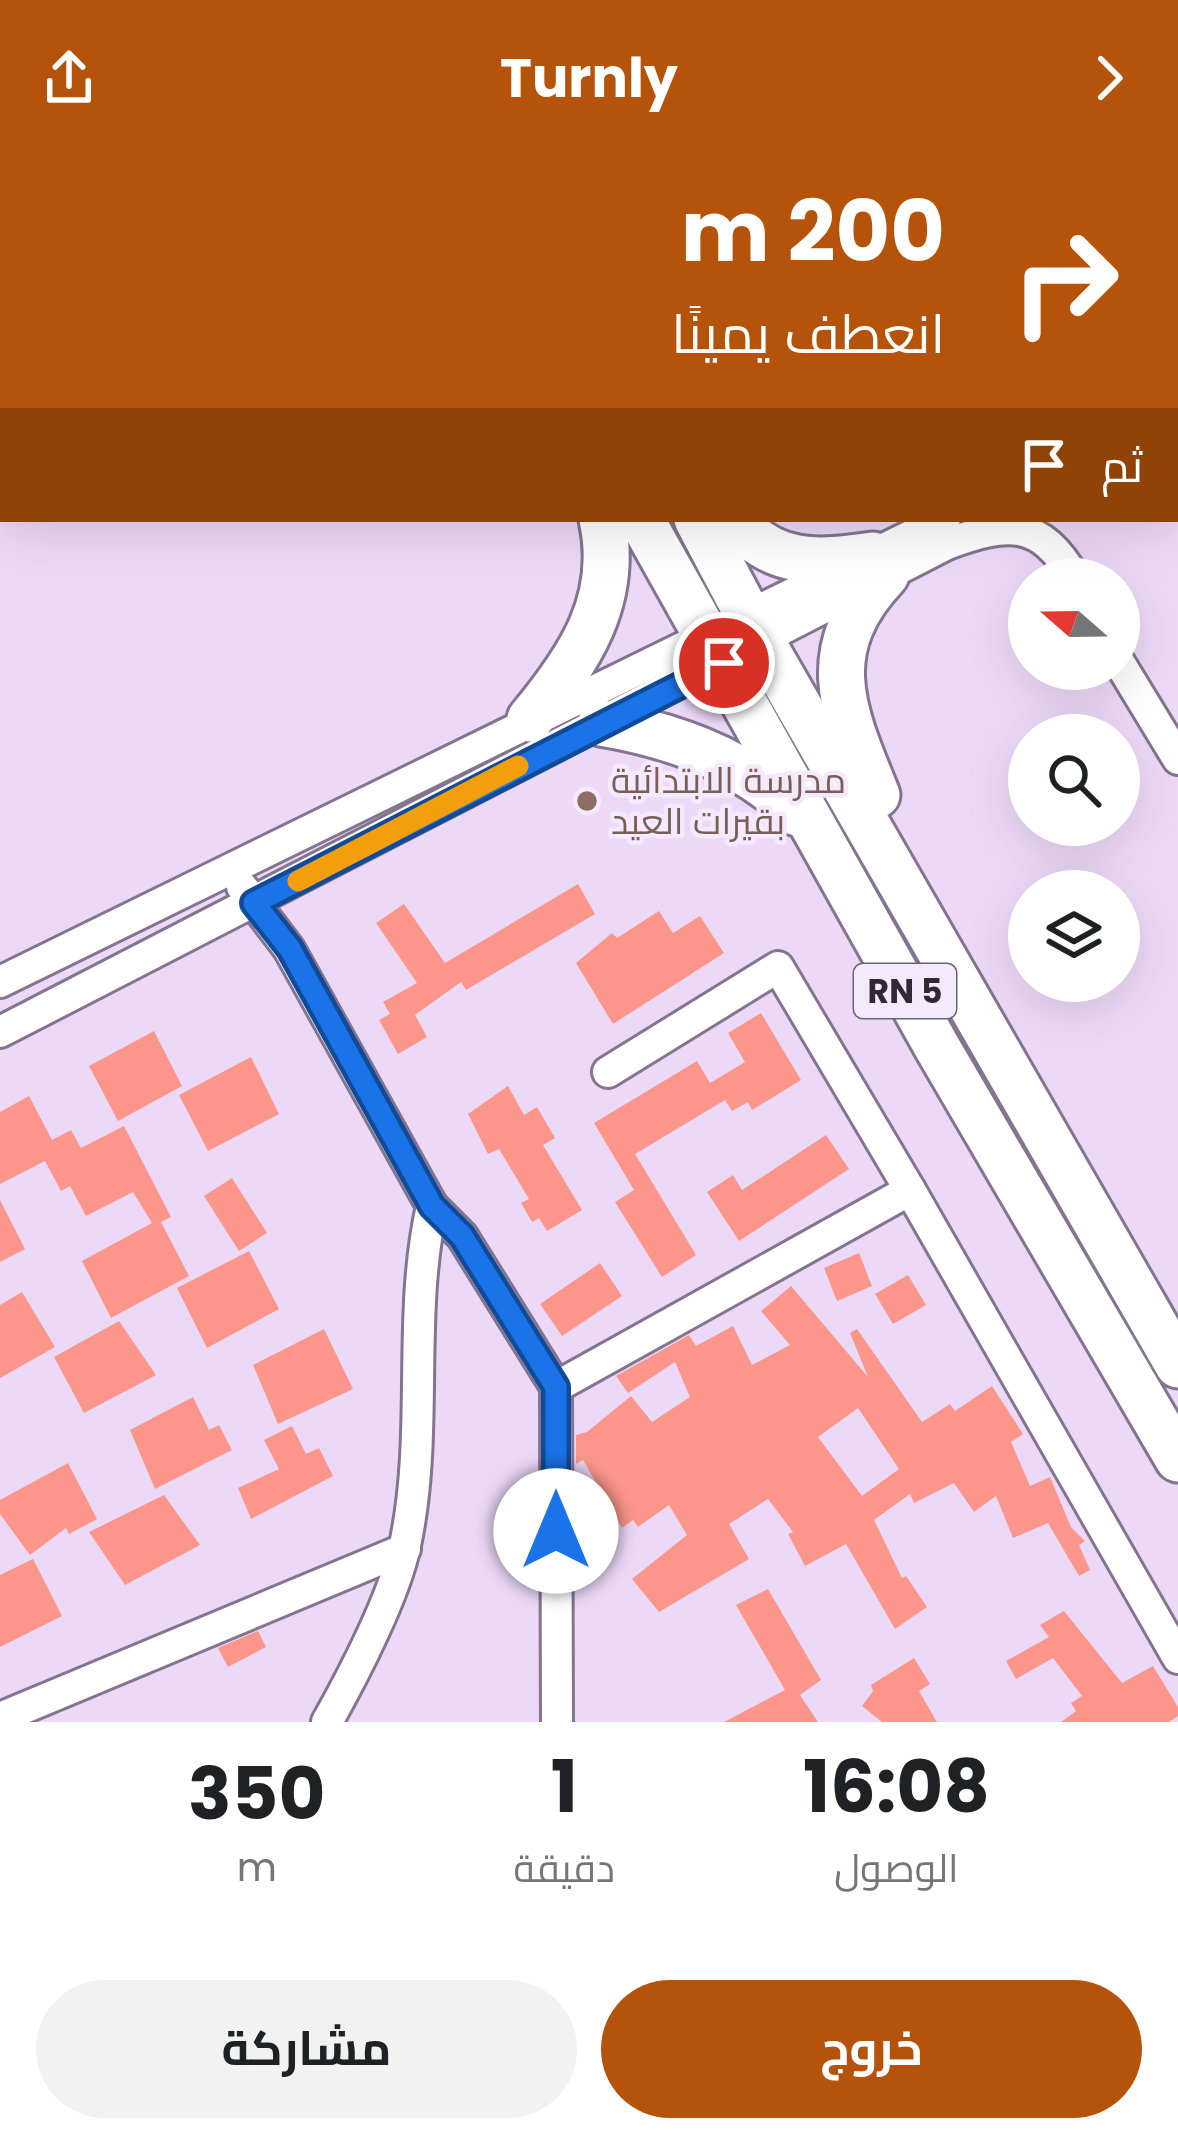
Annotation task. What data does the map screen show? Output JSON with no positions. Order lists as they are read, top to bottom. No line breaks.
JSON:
{"streets":{"highway":["RN 5"]},"places":["مدرسة الابتدائية بقيرات العيد"],"north":"left","page":{"header":"Turnly","turn":["200 m","انعطف يمينًا"],"then":"ثم","eta":["16:08","الوصول","1","دقيقة","350","m"],"buttons":["خروج","مشاركة"]}}
